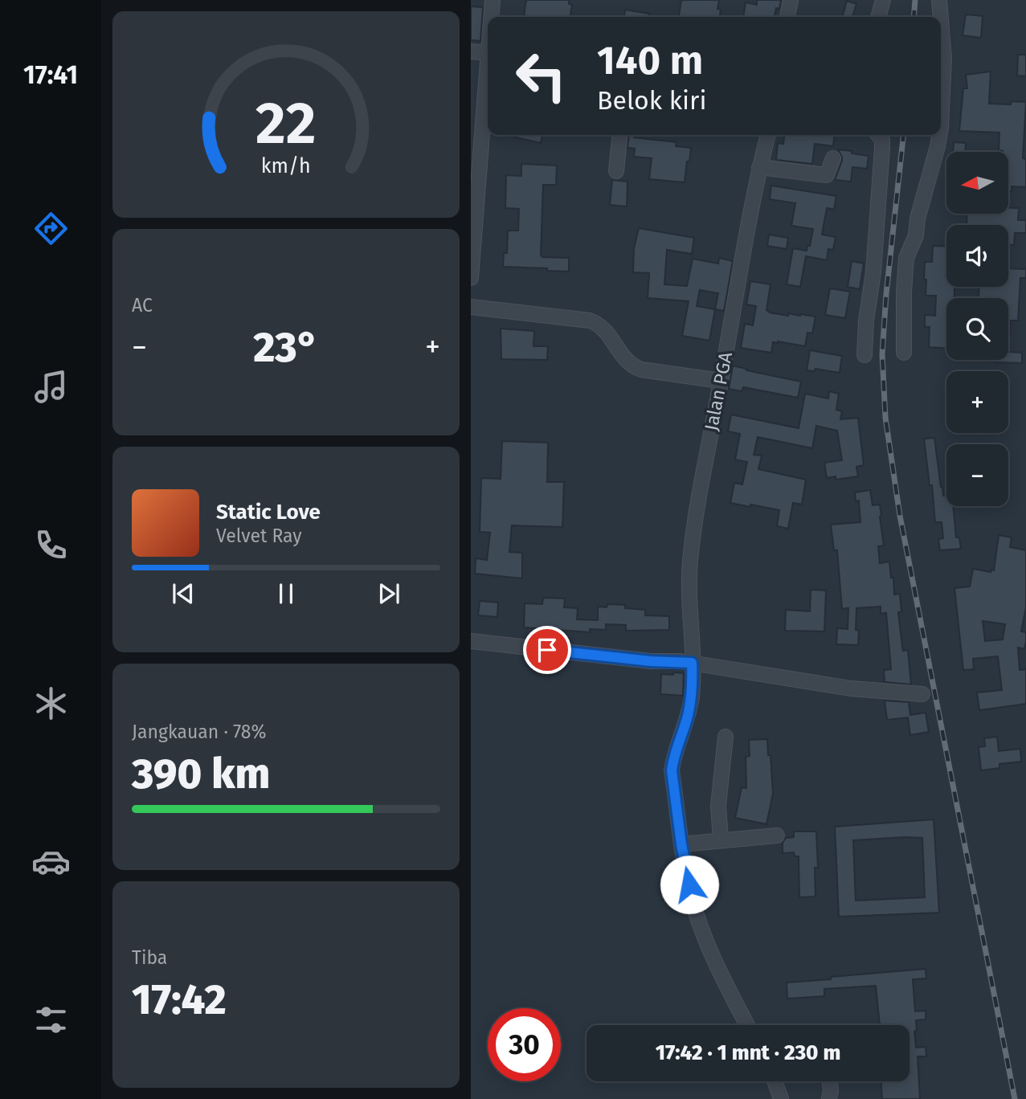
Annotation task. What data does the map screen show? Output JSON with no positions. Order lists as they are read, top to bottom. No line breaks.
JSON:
{"streets":{"street":["Jalan PGA"]},"north":"left","page":{"tabs":"17:41","turn":["140 m","Belok kiri"],"map_buttons":["+","−"],"tile":["AC",["Jangkauan · 78%","390 km"],["Tiba","17:42"]],"heat":["−","23°","+"],"song":["Static Love","Velvet Ray"],"limit":"30","trip":"17:42 · 1 mnt · 230 m","gauge":["22","km/h"]}}
